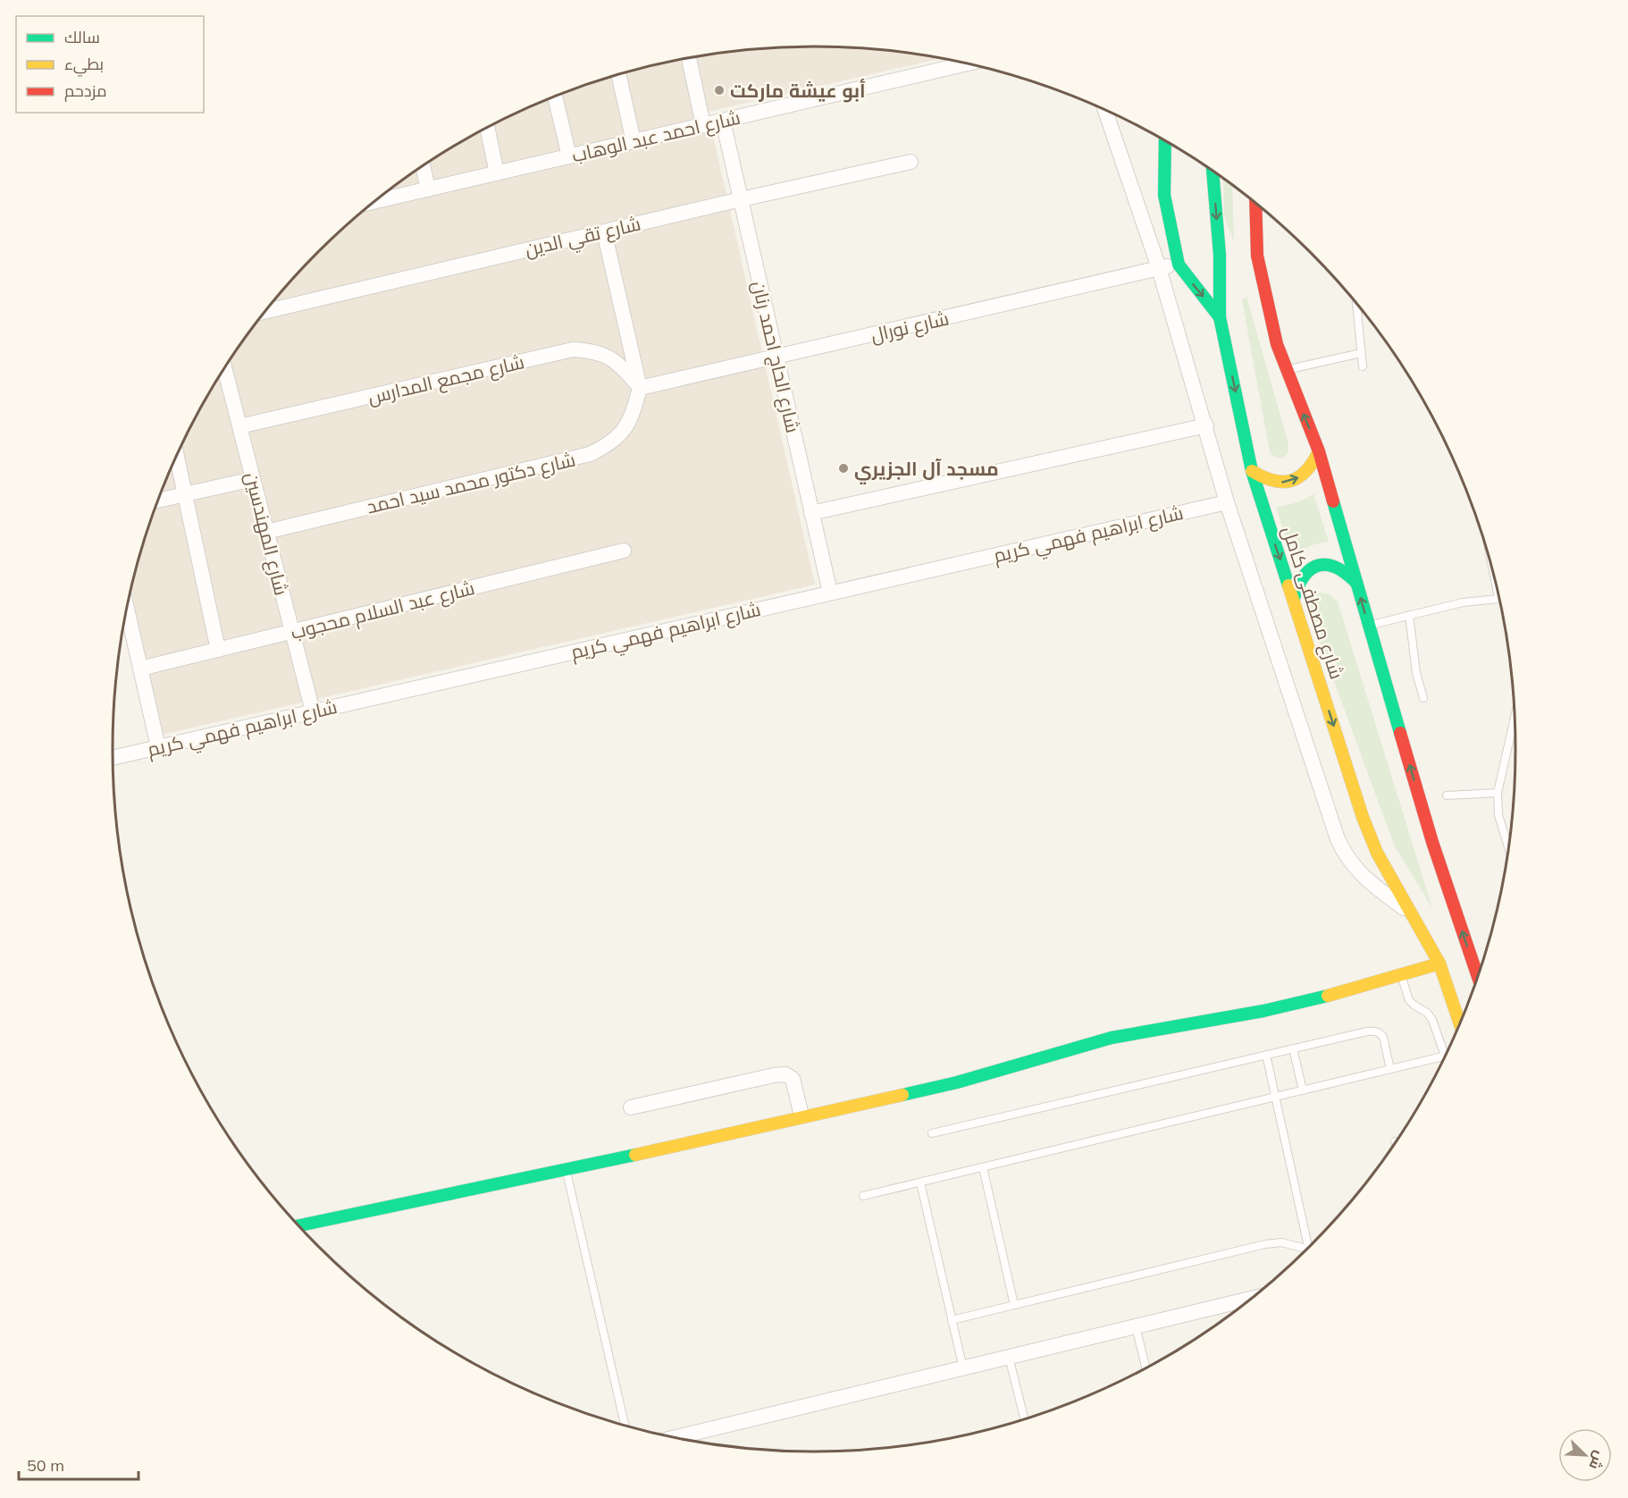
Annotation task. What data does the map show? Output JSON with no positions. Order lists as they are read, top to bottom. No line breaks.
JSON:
{"streets":{"main road":["شارع مصطفى كامل"],"street":["شارع احمد عبد الوهاب","شارع تقي الدين","شارع نورال","شارع الحاج احمد رنان","شارع مجمع المدارس","شارع دكتور محمد سيد احمد","شارع المهندسين","شارع ابراهيم فهمي كريم","شارع عبد السلام محجوب"]},"crossings":[["شارع احمد عبد الوهاب","شارع الحاج احمد رنان"],["شارع تقي الدين","شارع الحاج احمد رنان"],["شارع نورال","شارع الحاج احمد رنان"],["شارع نورال","شارع مجمع المدارس"],["شارع نورال","شارع دكتور محمد سيد احمد"],["شارع الحاج احمد رنان","شارع ابراهيم فهمي كريم"],["شارع مجمع المدارس","شارع دكتور محمد سيد احمد"],["شارع مجمع المدارس","شارع المهندسين"],["شارع دكتور محمد سيد احمد","شارع المهندسين"],["شارع المهندسين","شارع ابراهيم فهمي كريم"],["شارع المهندسين","شارع عبد السلام محجوب"]],"places":["أبو عيشة ماركت","مسجد آل الجزيري"],"legend":["سالك","بطيء","مزدحم"],"scale_bar":"50 m","north":"bottom right"}
